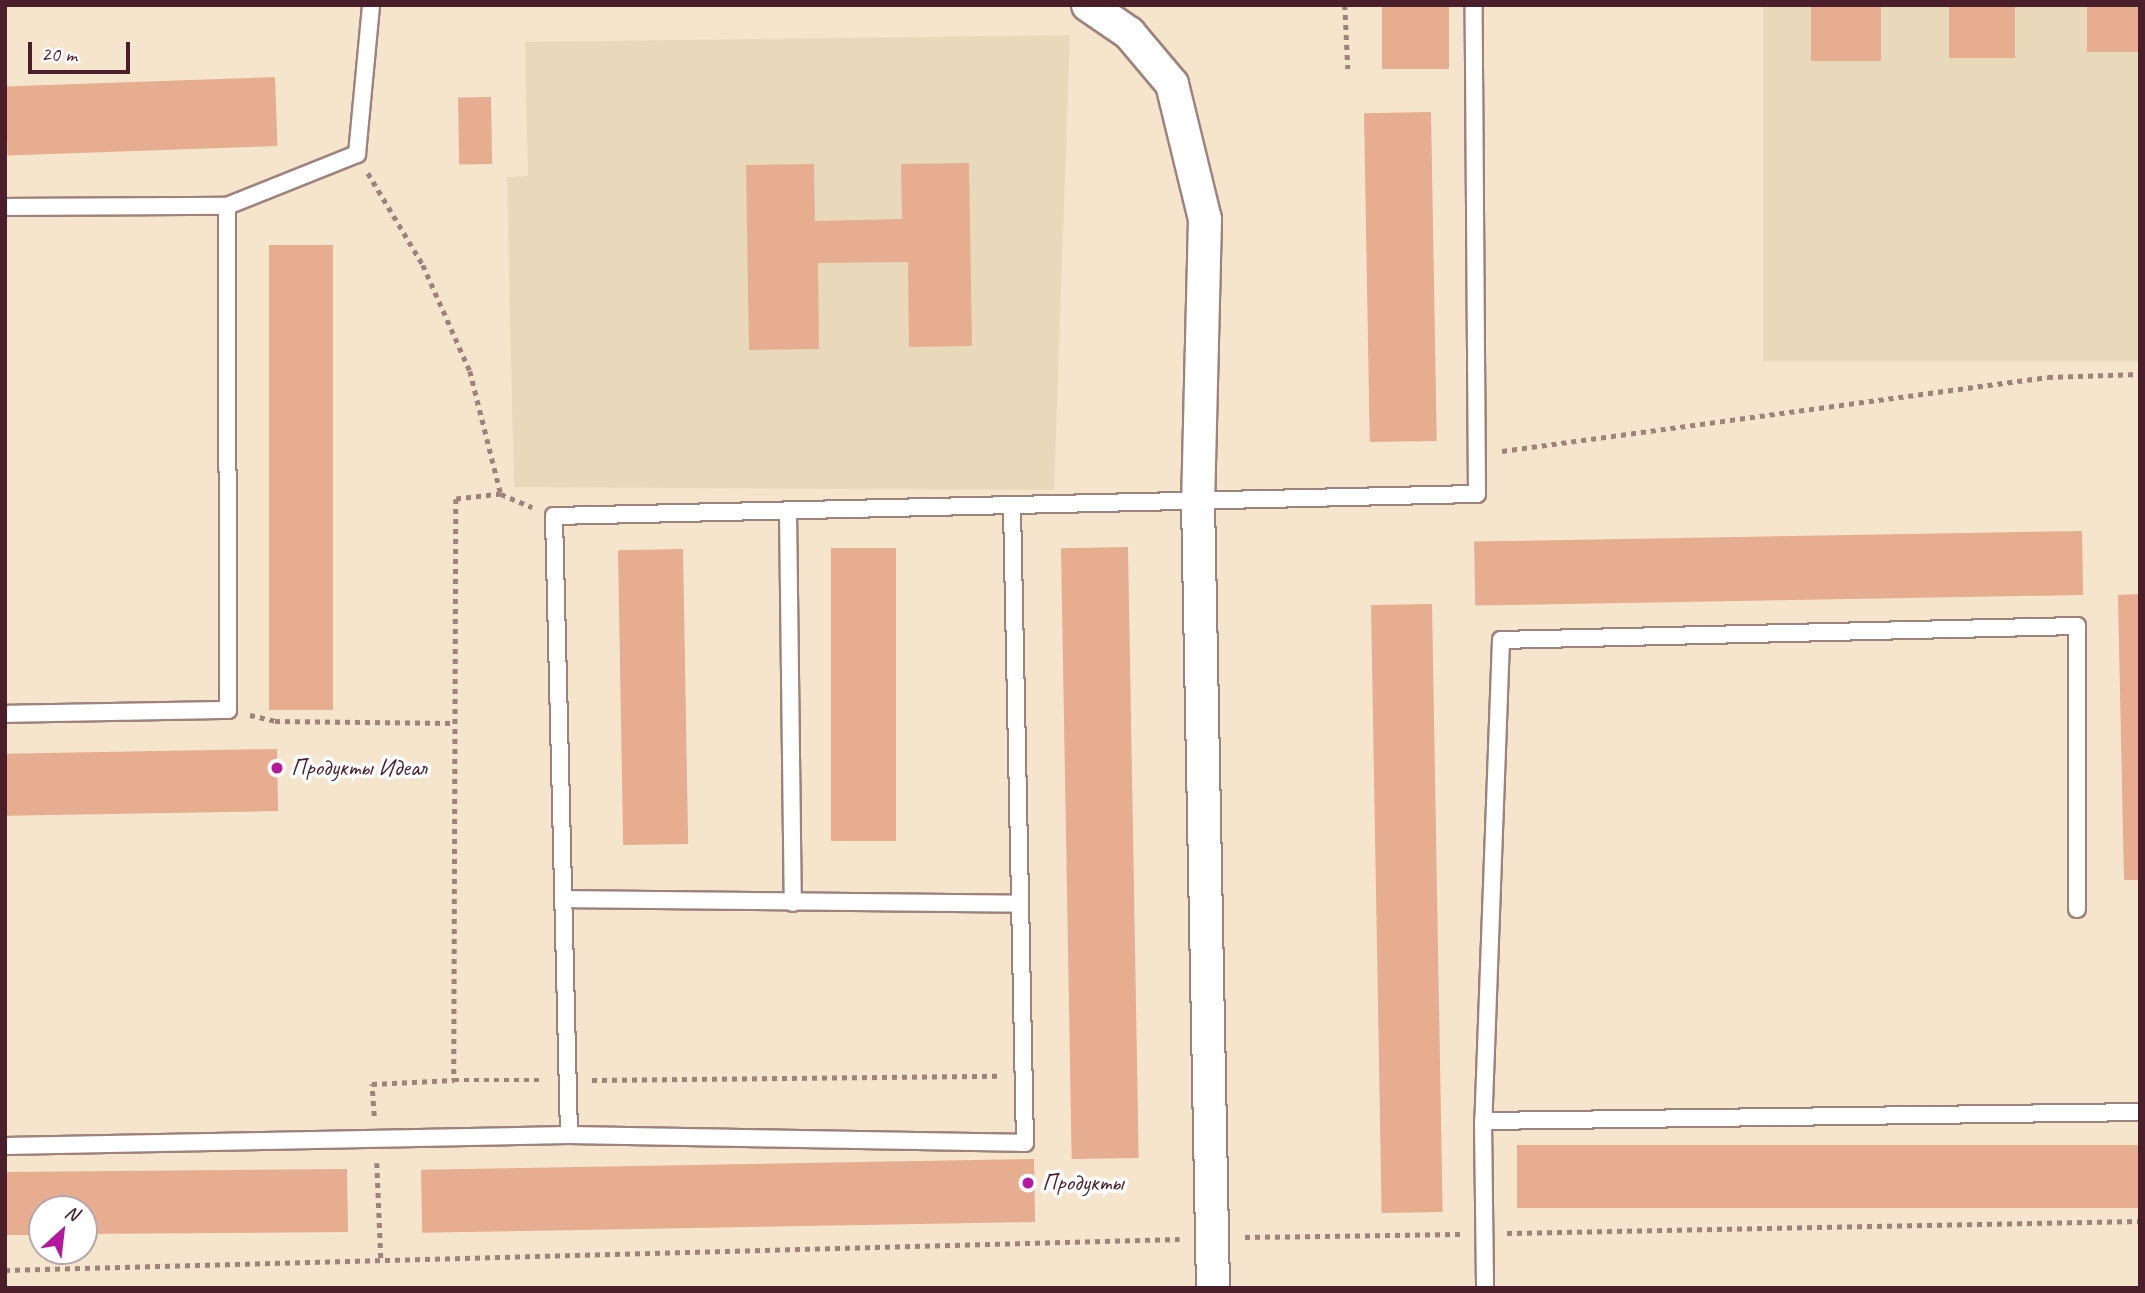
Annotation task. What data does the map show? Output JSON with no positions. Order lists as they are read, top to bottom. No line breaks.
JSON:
{"places":["Продукты Идеал","Продукты"],"scale_bar":"20 m","north":"top right"}
